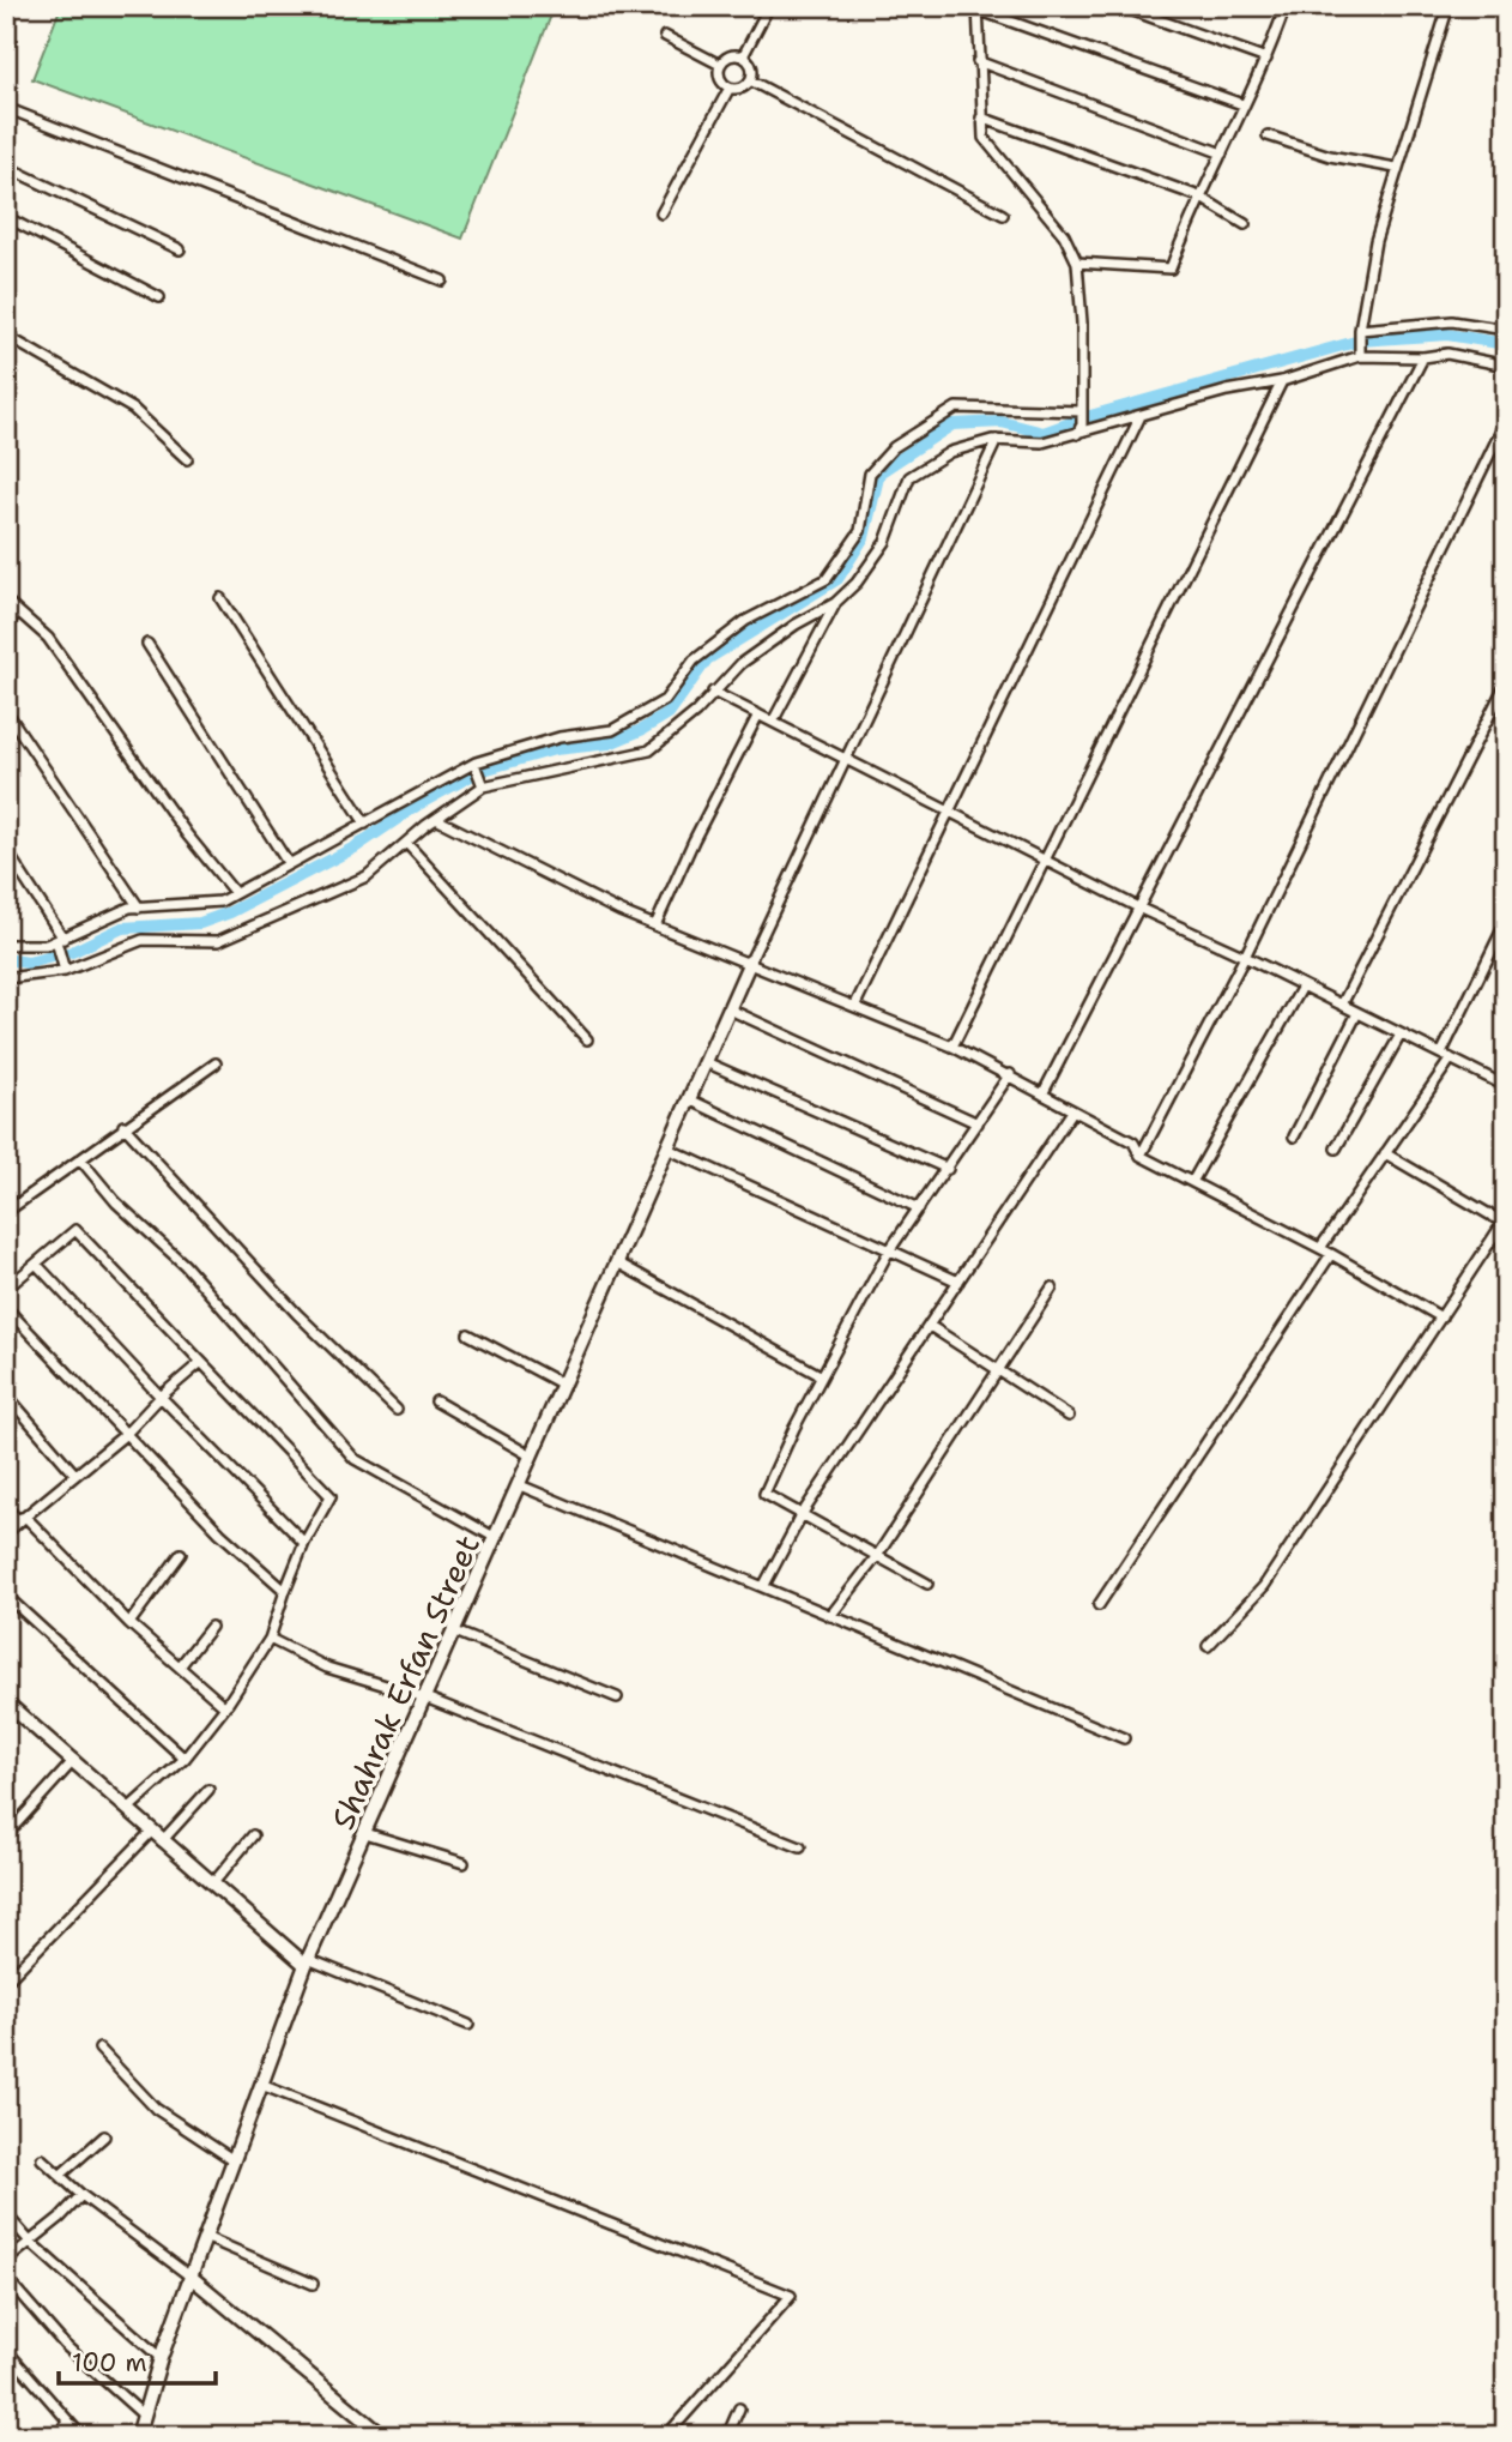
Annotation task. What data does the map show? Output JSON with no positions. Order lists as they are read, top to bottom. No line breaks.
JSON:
{"streets":{"street":["Shahrak Erfan Street"]},"scale_bar":"100 m"}
